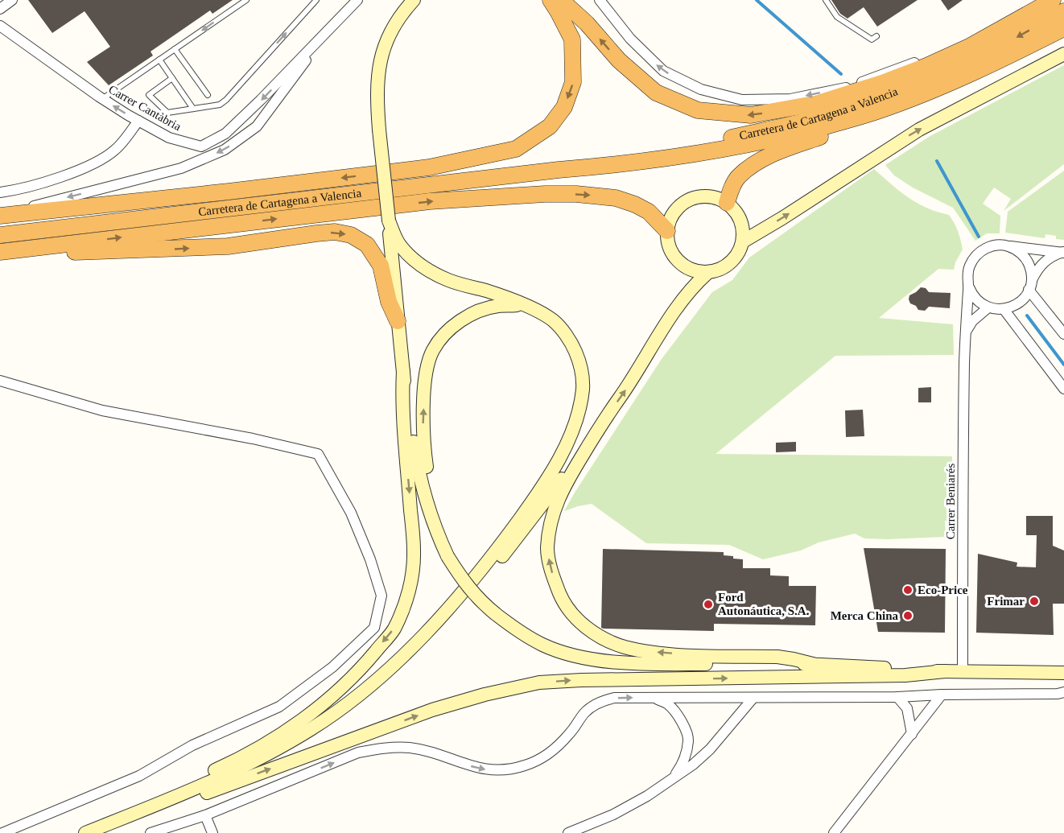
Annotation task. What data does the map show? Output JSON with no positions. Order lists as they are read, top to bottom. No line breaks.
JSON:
{"streets":{"highway":["Carretera de Cartagena a Valencia"],"street":["Carrer Cantàbria","Carrer Beniarés"]},"places":["Eco-Price","Frimar","Ford Autonáutica, S.A.","Merca China"]}
